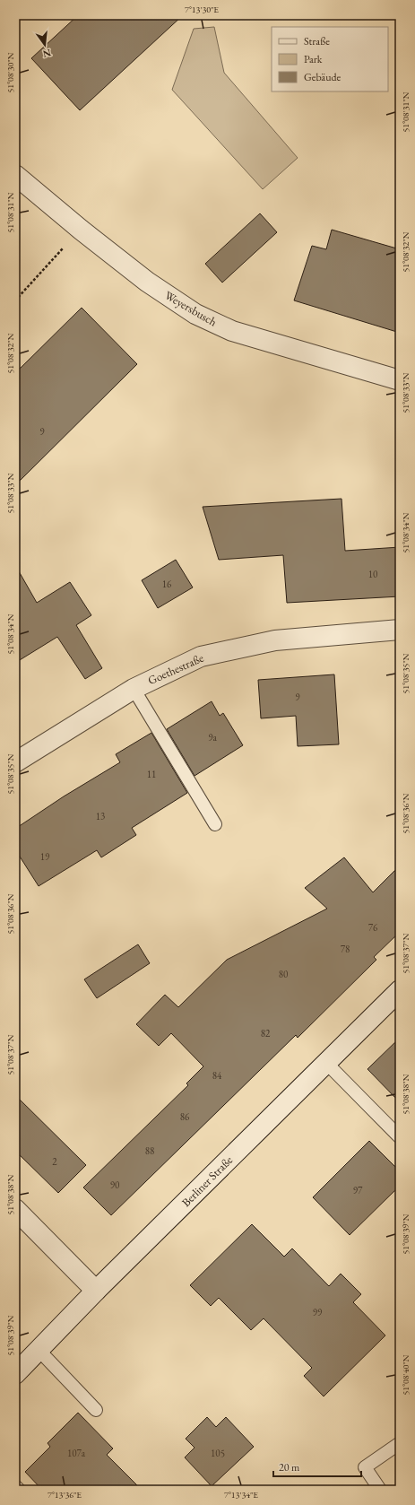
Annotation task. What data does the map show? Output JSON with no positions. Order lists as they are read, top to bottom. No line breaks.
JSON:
{"streets":{"street":["Weyersbusch","Goethestraße","Berliner Straße"]},"house_numbers":["9","10","16","9","9a","11","13","19","76","78","80","82","84","86","88","2","90","97","99","107a","105"],"legend":["Straße","Park","Gebäude"],"scale_bar":"20 m","north":"bottom","coordinates":["7°13'30\"E","51°08'30\"N","51°08'31\"N","51°08'32\"N","51°08'33\"N","51°08'34\"N","51°08'35\"N","51°08'36\"N","51°08'37\"N","51°08'38\"N","51°08'39\"N","51°08'40\"N","7°13'36\"E","7°13'34\"E"]}
